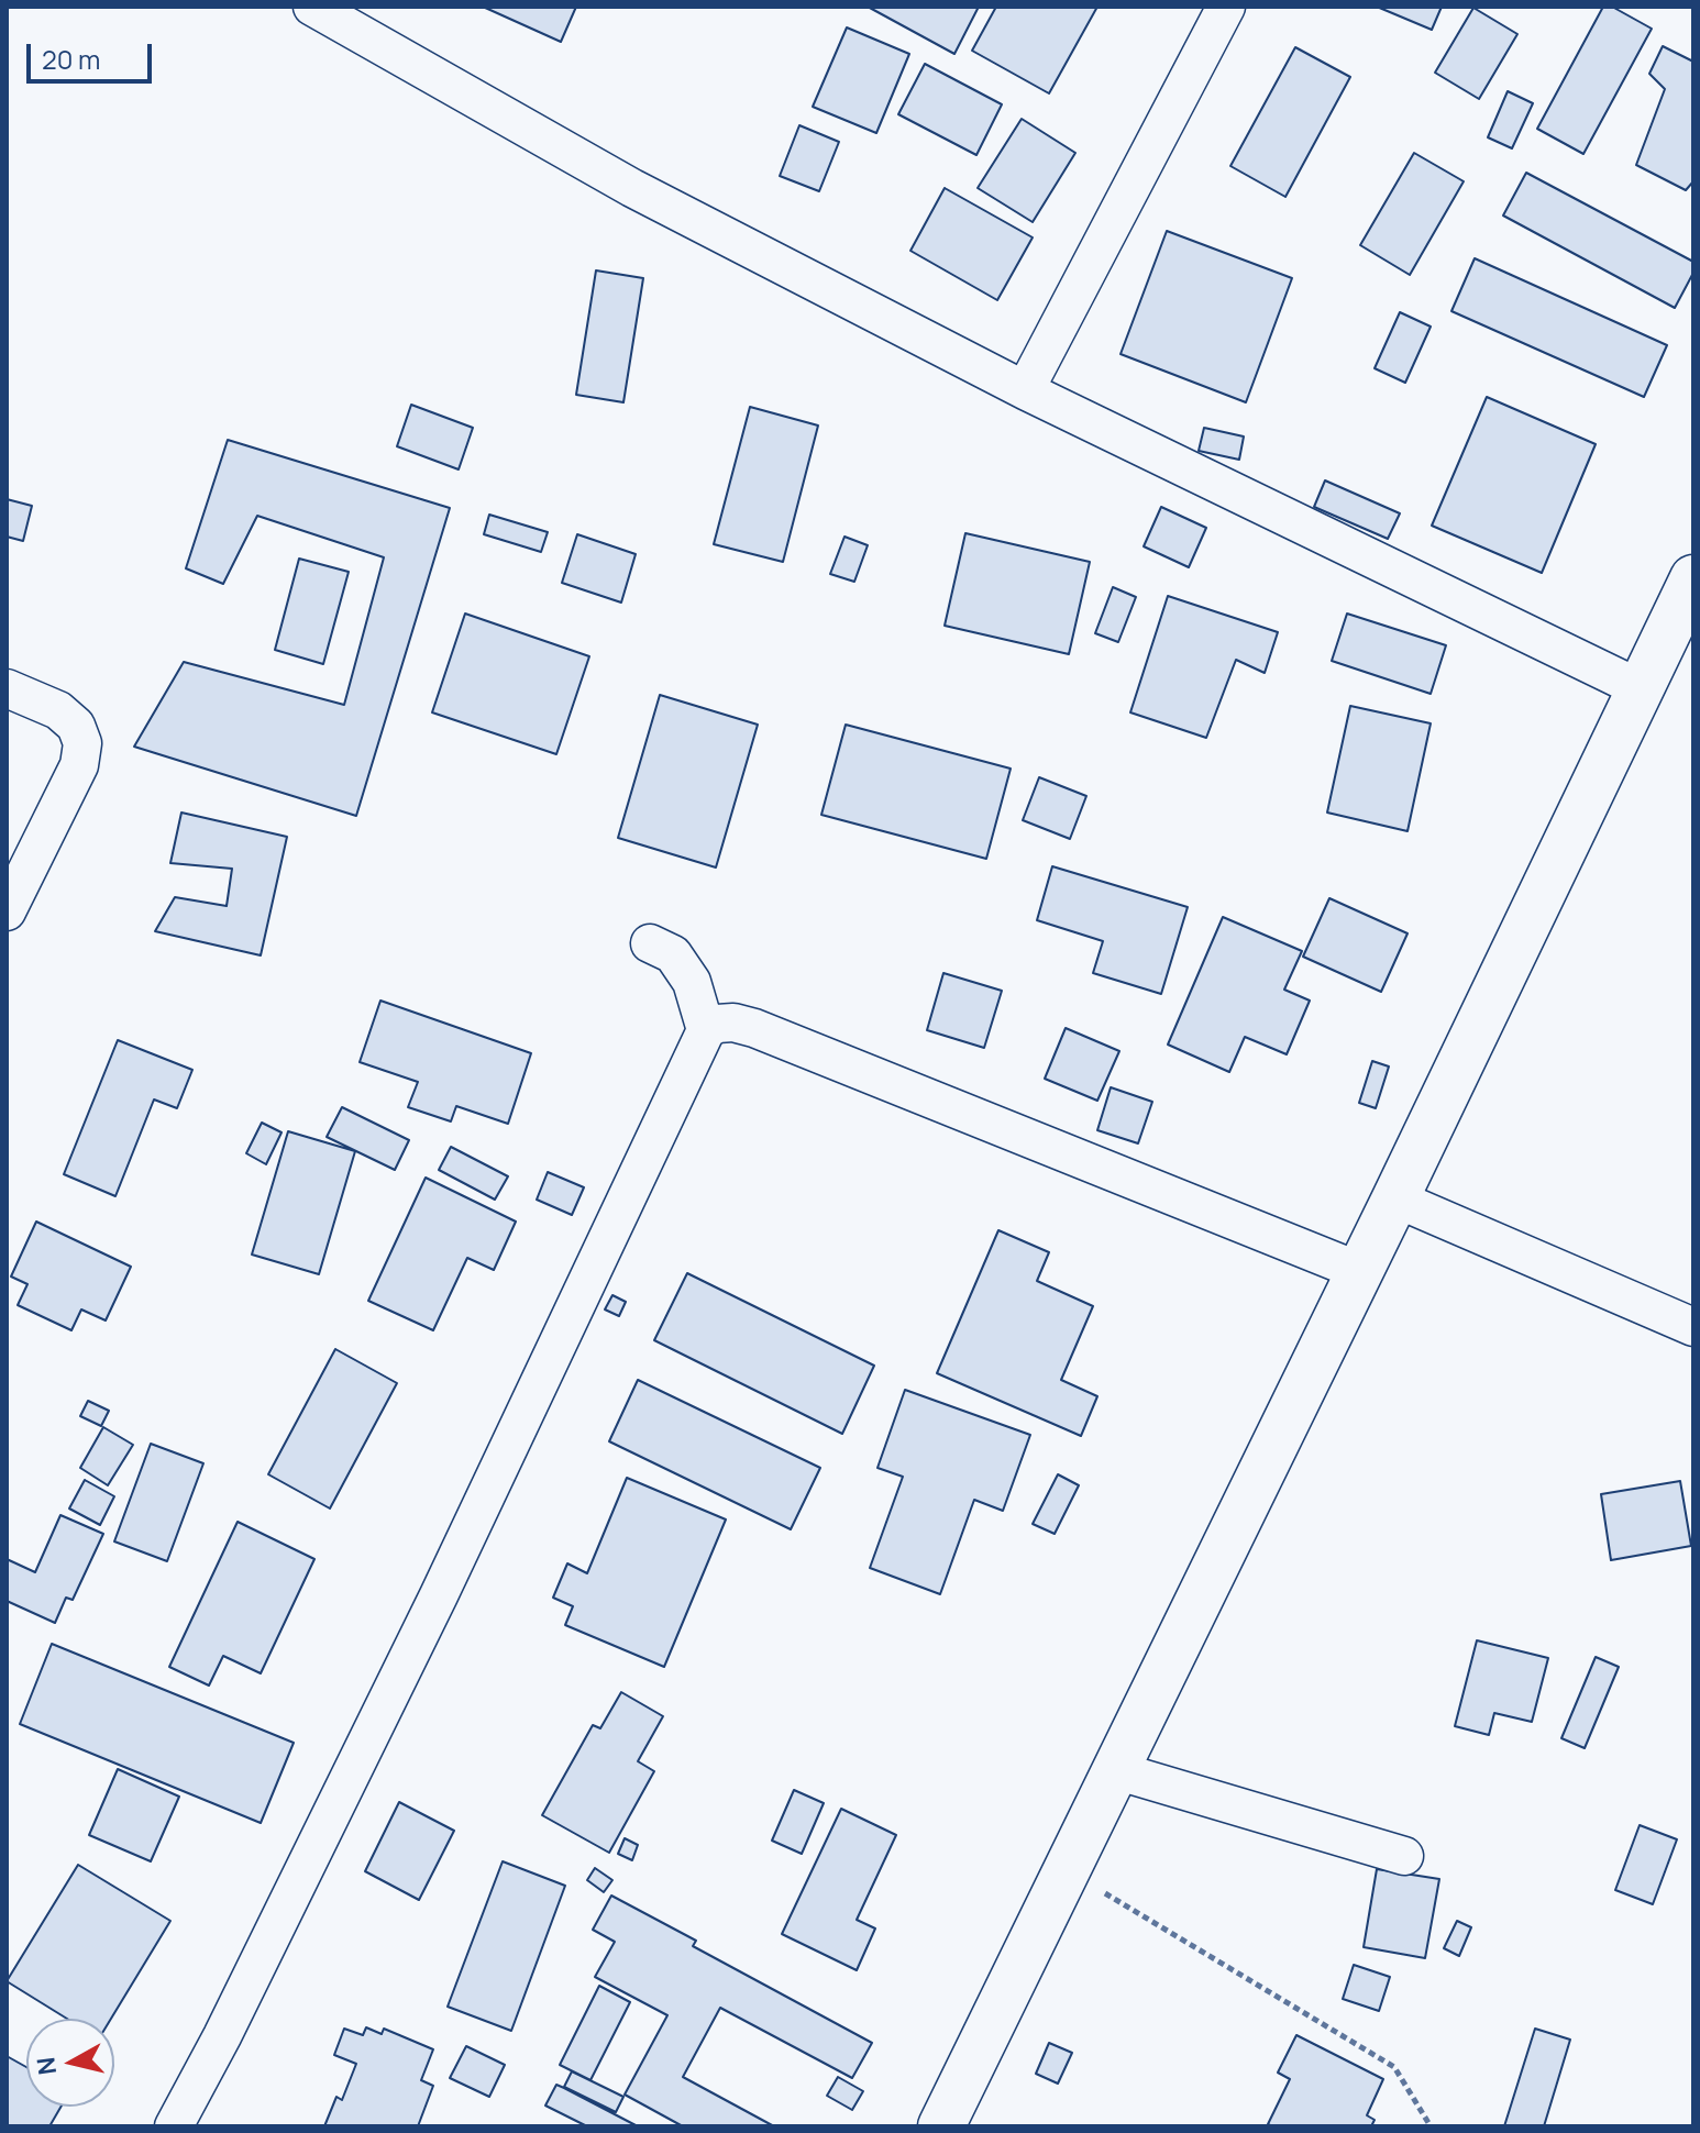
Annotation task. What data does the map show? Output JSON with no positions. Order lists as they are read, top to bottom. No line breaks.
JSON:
{"scale_bar":"20 m","north":"left"}
